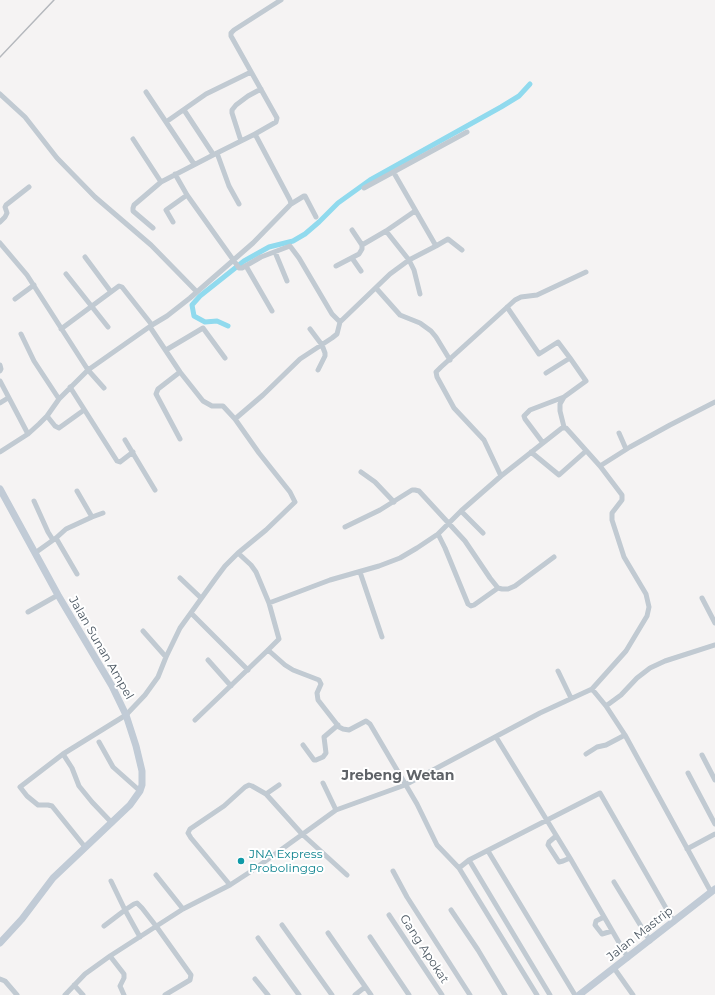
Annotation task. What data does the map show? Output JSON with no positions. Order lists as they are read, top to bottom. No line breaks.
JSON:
{"streets":{"main road":["Jalan Sunan Ampel","Jalan Mastrip"],"street":["Gang Apokat"]},"districts":["Jrebeng Wetan"],"places":["JNA Express Probolinggo"]}
